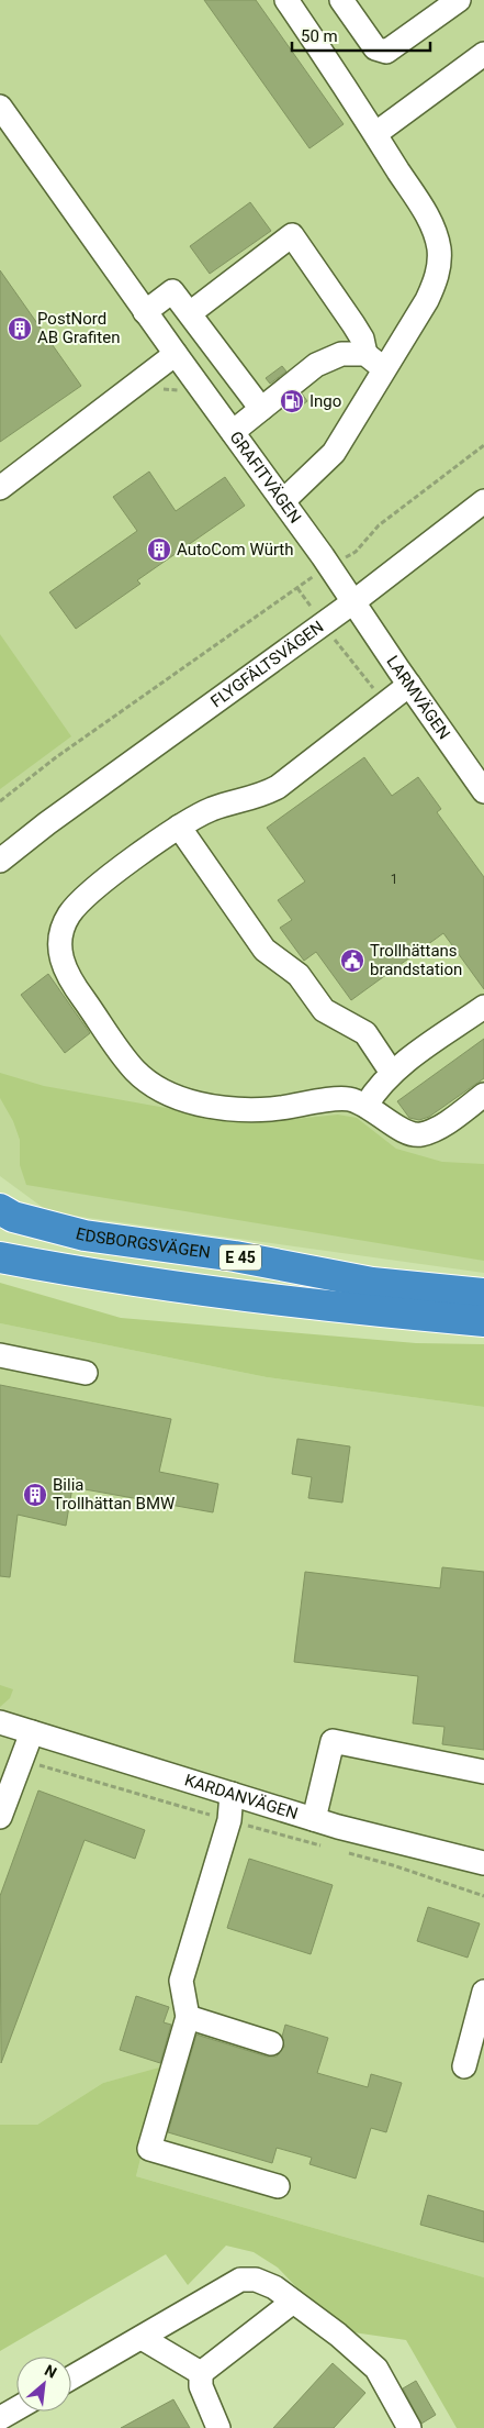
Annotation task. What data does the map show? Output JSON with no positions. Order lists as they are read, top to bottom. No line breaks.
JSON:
{"streets":{"highway":["EDSBORGSVÄGEN","E 45"],"street":["GRAFITVÄGEN","FLYGFÄLTSVÄGEN","LARMVÄGEN","KARDANVÄGEN"]},"crossings":[["GRAFITVÄGEN","FLYGFÄLTSVÄGEN"],["GRAFITVÄGEN","LARMVÄGEN"],["FLYGFÄLTSVÄGEN","LARMVÄGEN"]],"places":{"building":["PostNord AB Grafiten","AutoCom Würth","Bilia Trollhättan BMW"],"fuel station":["Ingo"],"public building":["Trollhättans brandstation"]},"house_numbers":["1"],"scale_bar":"50 m","north":"top right"}
